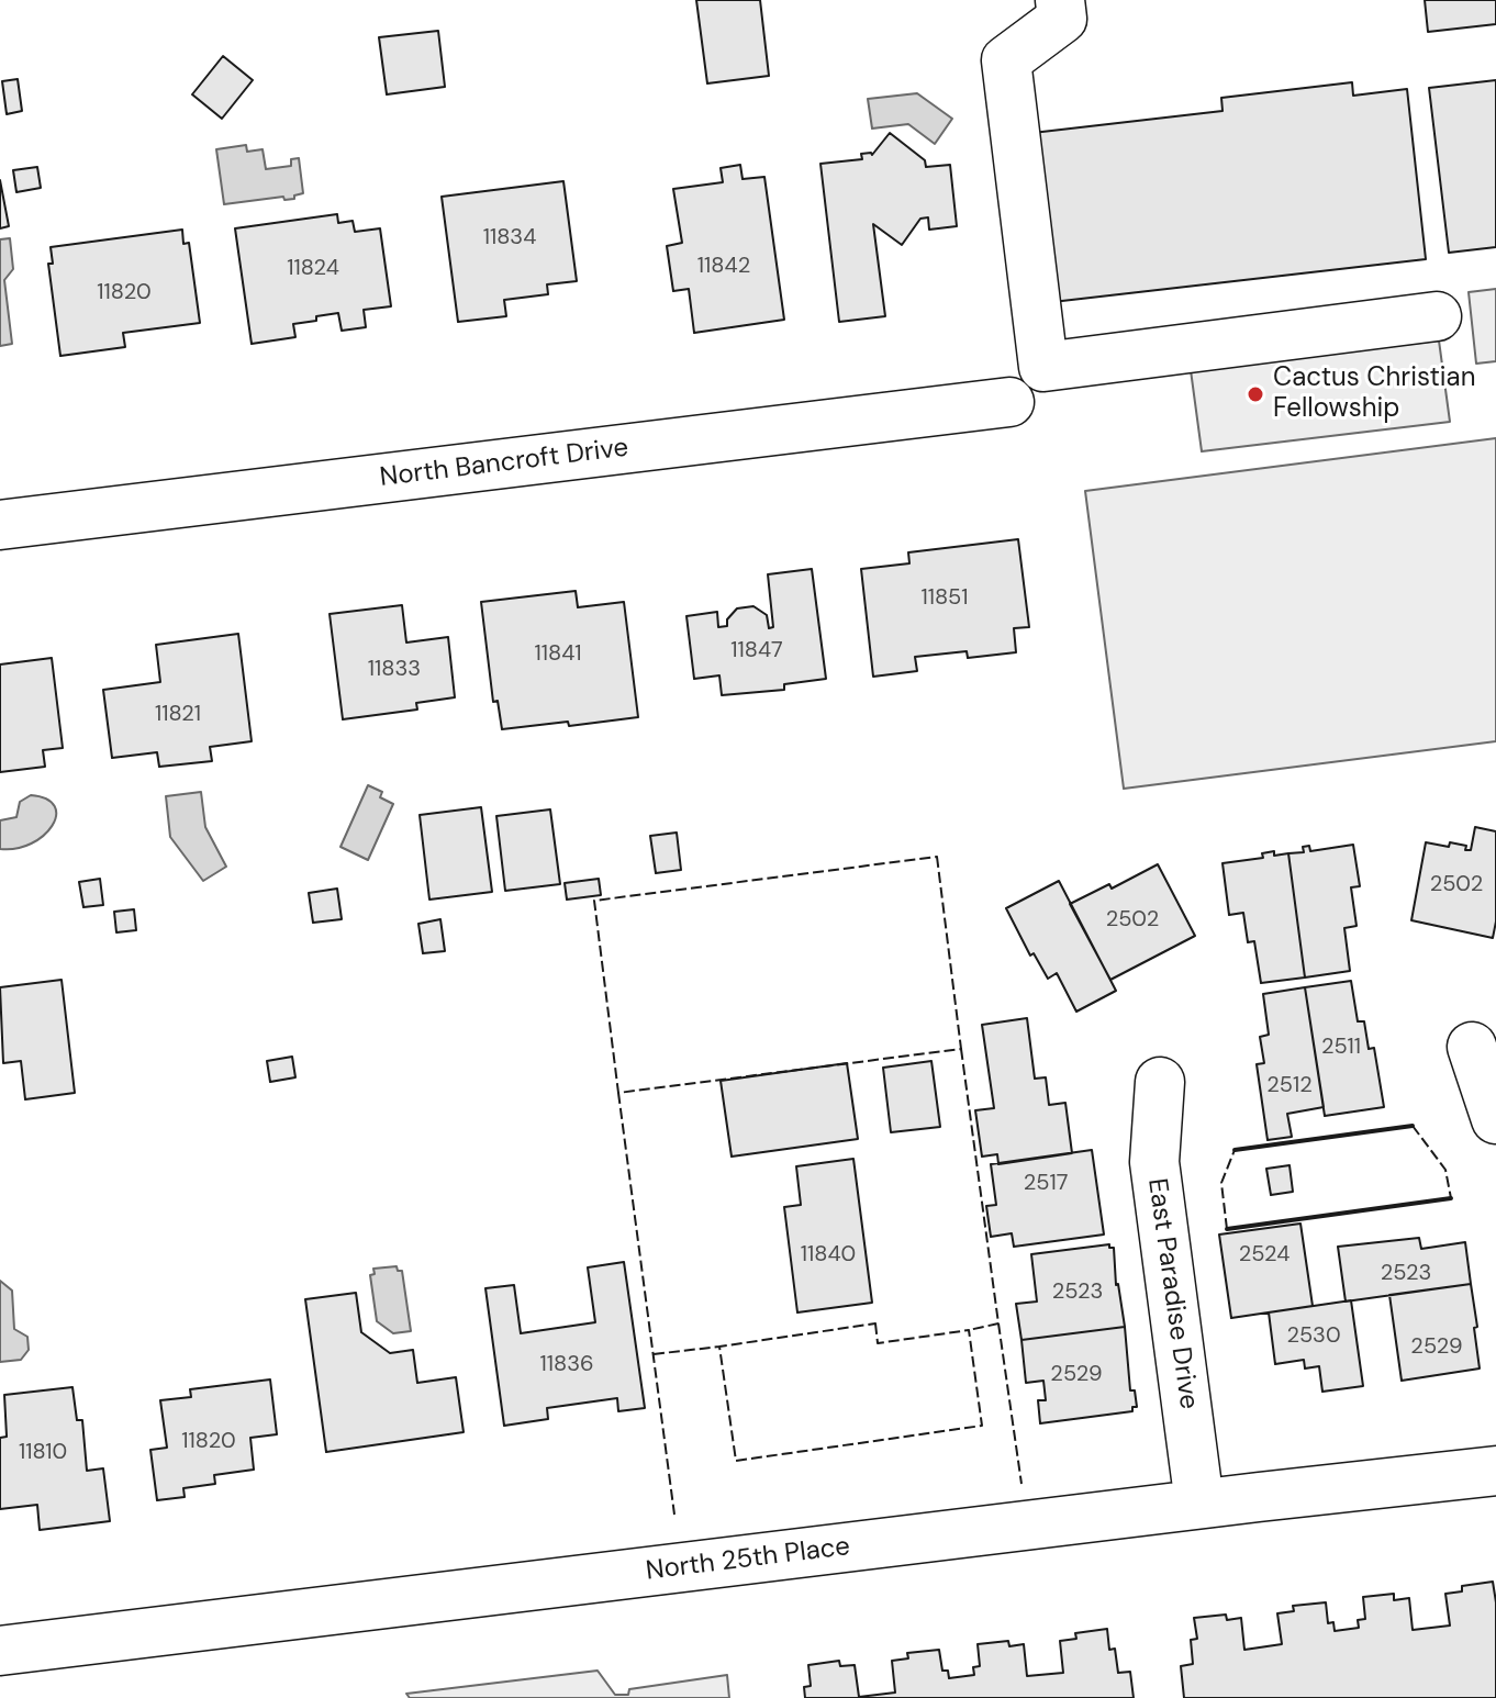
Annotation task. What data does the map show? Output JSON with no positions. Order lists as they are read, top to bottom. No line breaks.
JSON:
{"streets":{"street":["North Bancroft Drive","East Paradise Drive","North 25th Place"]},"crossings":[["East Paradise Drive","North 25th Place"]],"places":["Cactus Christian Fellowship"],"house_numbers":["11834","11842","11824","11820","11851","11847","11841","11833","11821","2502","2502","2511","2512","2517","11840","2524","2523","2523","2530","2529","11836","2529","11820","11810"]}
